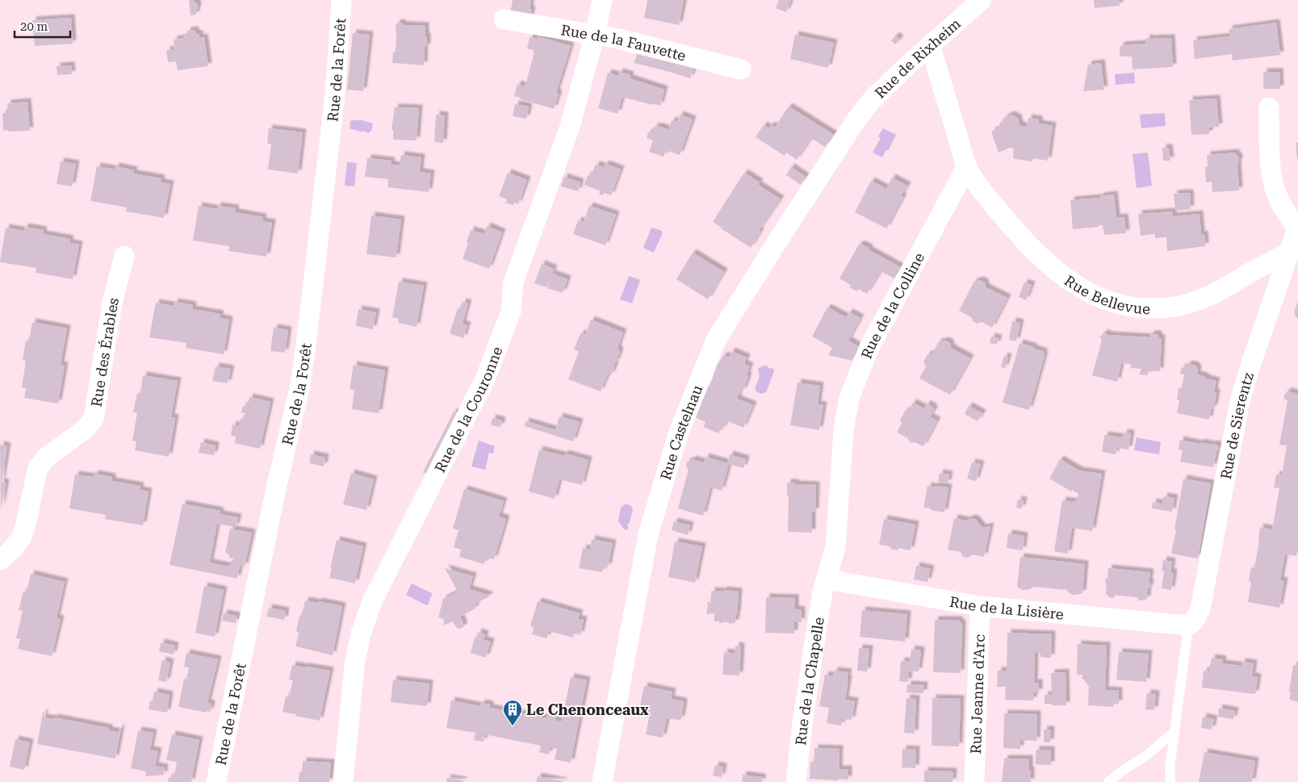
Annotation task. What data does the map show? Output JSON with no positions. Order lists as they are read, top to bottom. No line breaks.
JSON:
{"streets":{"street":["Rue de la Fauvette","Rue de Rixheim","Rue de la Forêt","Rue Bellevue","Rue de la Colline","Rue des Érables","Rue de la Couronne","Rue de Sierentz","Rue Castelnau","Rue de la Lisière","Rue de la Chapelle","Rue Jeanne d'Arc"]},"crossings":[["Rue de la Fauvette","Rue de la Couronne"],["Rue de Rixheim","Rue Castelnau"],["Rue Bellevue","Rue de la Colline"],["Rue Bellevue","Rue de Sierentz"],["Rue de la Colline","Rue de la Lisière"],["Rue de la Colline","Rue de la Chapelle"],["Rue de Sierentz","Rue de la Lisière"],["Rue de la Lisière","Rue de la Chapelle"],["Rue de la Lisière","Rue Jeanne d'Arc"]],"places":{"building":["Le Chenonceaux"]},"scale_bar":"20 m"}
